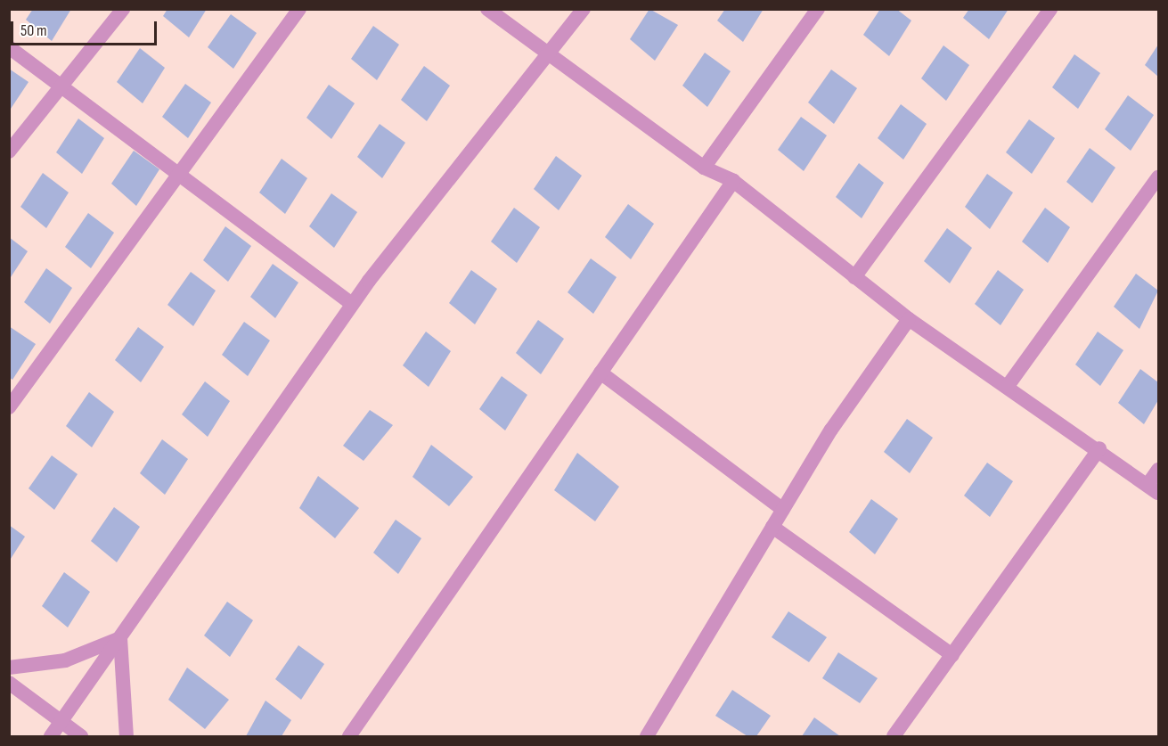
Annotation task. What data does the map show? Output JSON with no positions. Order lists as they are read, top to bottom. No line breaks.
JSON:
{"scale_bar":"50 m"}
